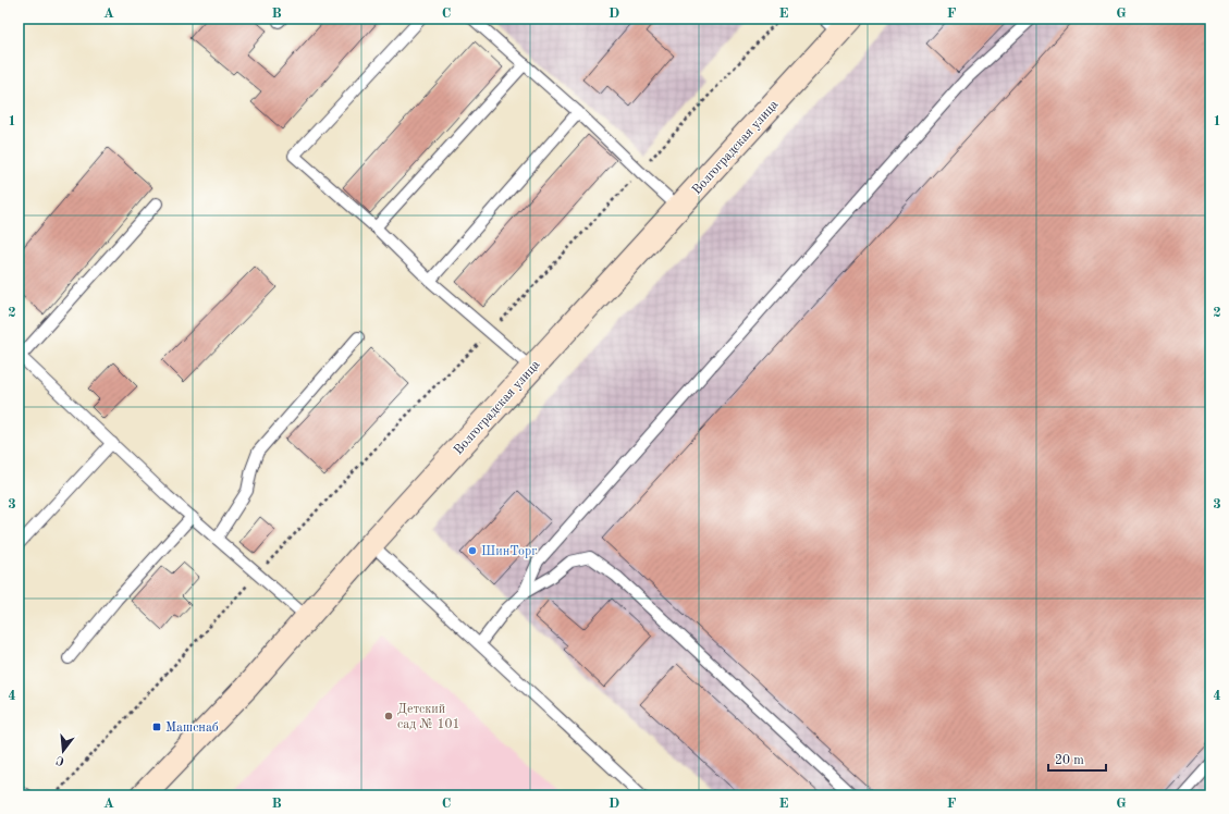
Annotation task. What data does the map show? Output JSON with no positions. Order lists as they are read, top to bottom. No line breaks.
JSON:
{"streets":{"main road":["Волгоградская улица"]},"places":{"other":["ШинТорг","Детский сад № 101"],"transit":["Машснаб"]},"scale_bar":"20 m","north":"bottom","grid":{"columns":["A","B","C","D","E","F","G"],"rows":["1","2","3","4"]}}
